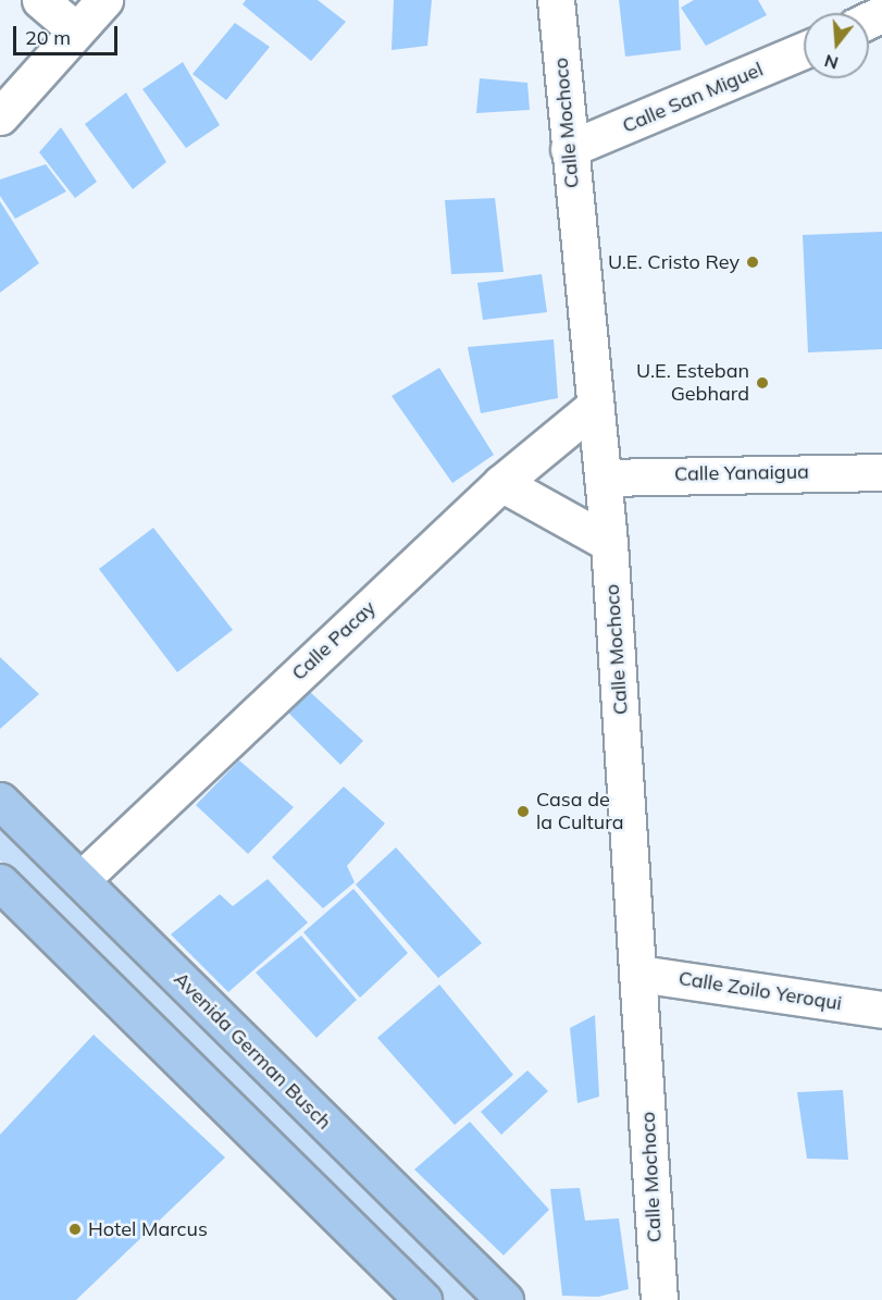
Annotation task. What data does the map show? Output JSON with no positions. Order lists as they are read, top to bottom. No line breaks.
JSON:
{"streets":{"main road":["Avenida German Busch"],"street":["Calle San Miguel","Calle Mochoco","Calle Yanaigua","Calle Pacay","Calle Zoilo Yeroqui"]},"crossings":[["Calle San Miguel","Calle Mochoco"],["Calle Mochoco","Calle Yanaigua"],["Calle Mochoco","Calle Pacay"],["Calle Mochoco","Calle Zoilo Yeroqui"],["Calle Pacay","Avenida German Busch"]],"places":["U.E. Cristo Rey","U.E. Esteban Gebhard","Casa de la Cultura","Hotel Marcus"],"scale_bar":"20 m","north":"bottom"}
